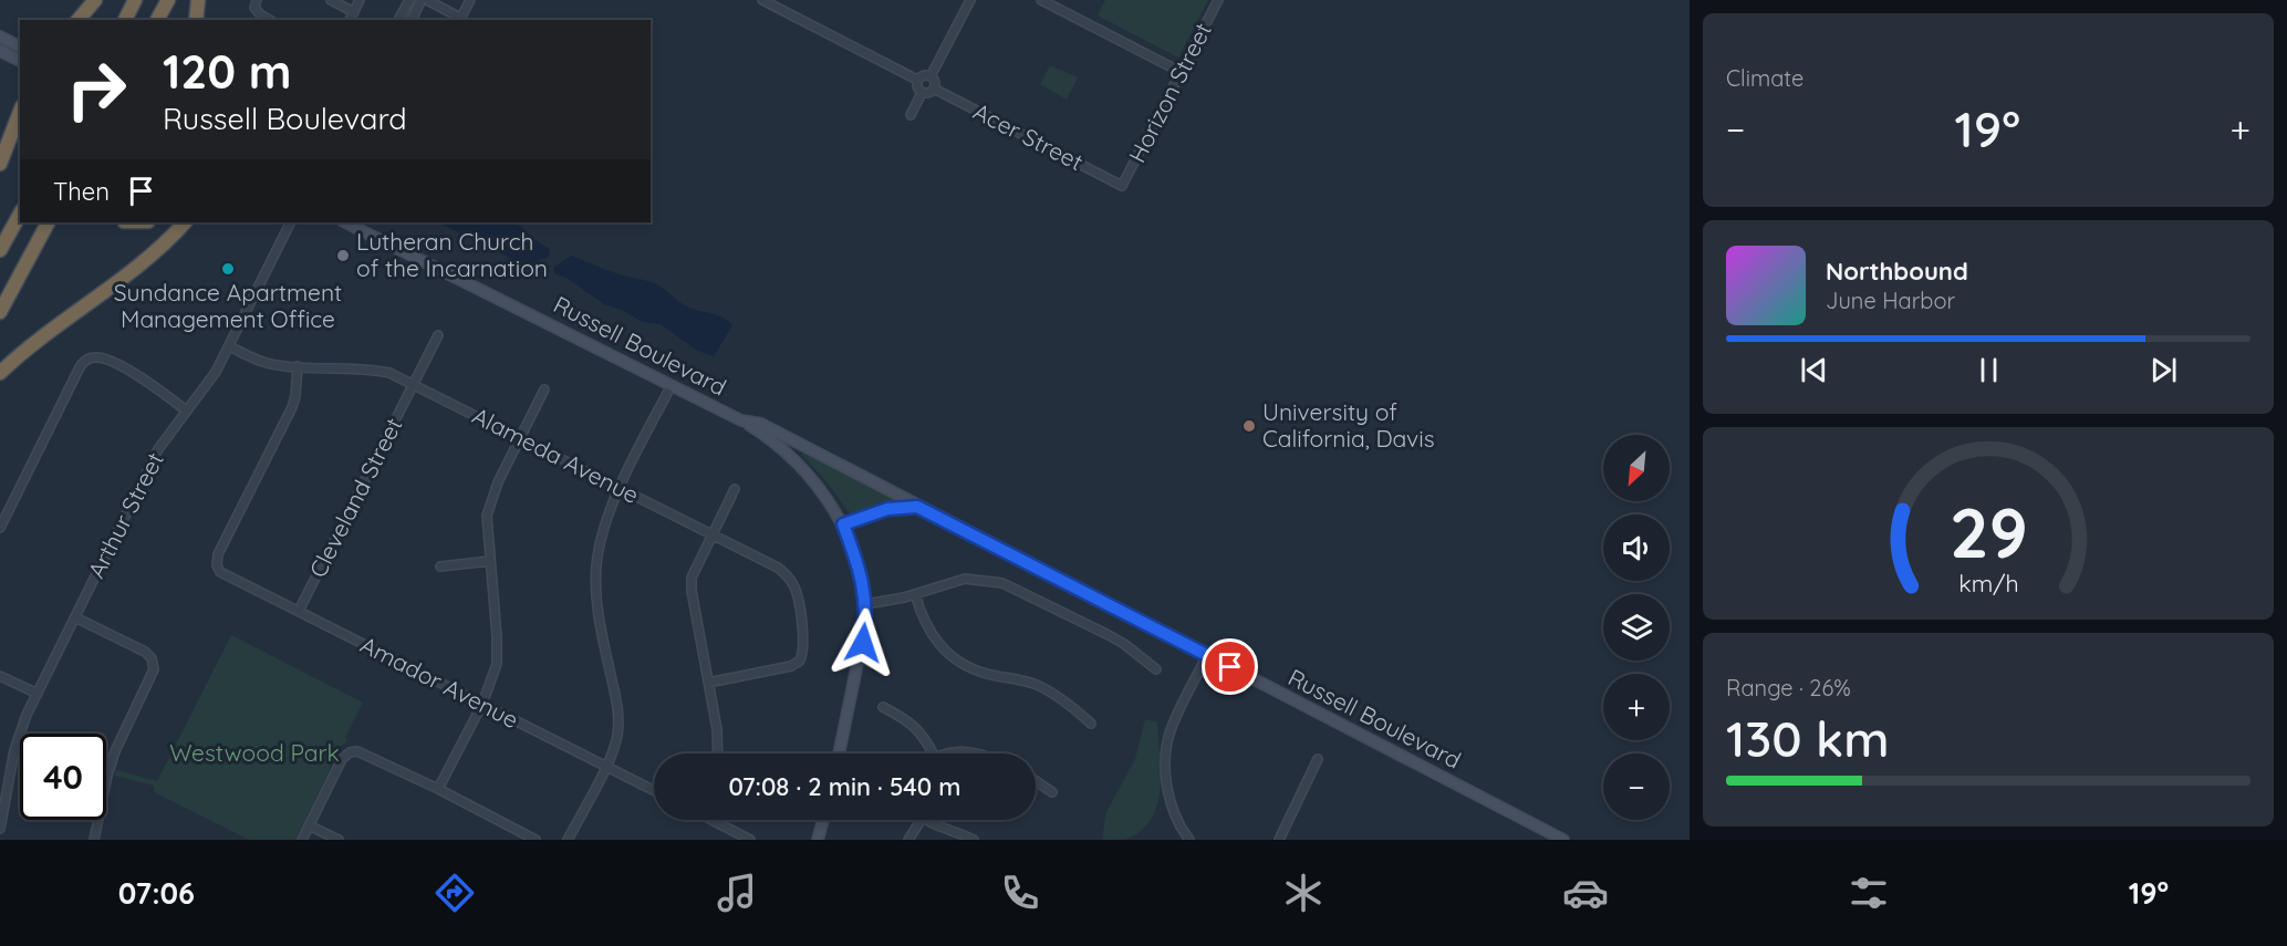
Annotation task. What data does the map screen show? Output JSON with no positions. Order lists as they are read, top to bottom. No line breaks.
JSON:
{"streets":{"main road":["Russell Boulevard"],"street":["Horizon Street","Acer Street","Alameda Avenue","Cleveland Street","Arthur Street","Amador Avenue"]},"crossings":[["Horizon Street","Acer Street"],["Alameda Avenue","Cleveland Street"],["Alameda Avenue","Arthur Street"],["Alameda Avenue","Amador Avenue"],["Cleveland Street","Amador Avenue"]],"parks":["Westwood Park"],"places":["Lutheran Church of the Incarnation","Sundance Apartment Management Office","University of California, Davis"],"north":"bottom left","page":{"tile":["Climate",["Range · 26%","130 km"]],"turn":["120 m","Russell Boulevard"],"heat":["−","19°","+"],"then":"Then","song":["Northbound","June Harbor"],"map_buttons":["+","−"],"limit":"40","trip":"07:08 · 2 min · 540 m","tabs":["07:06","19°"],"gauge":["29","km/h"]}}
